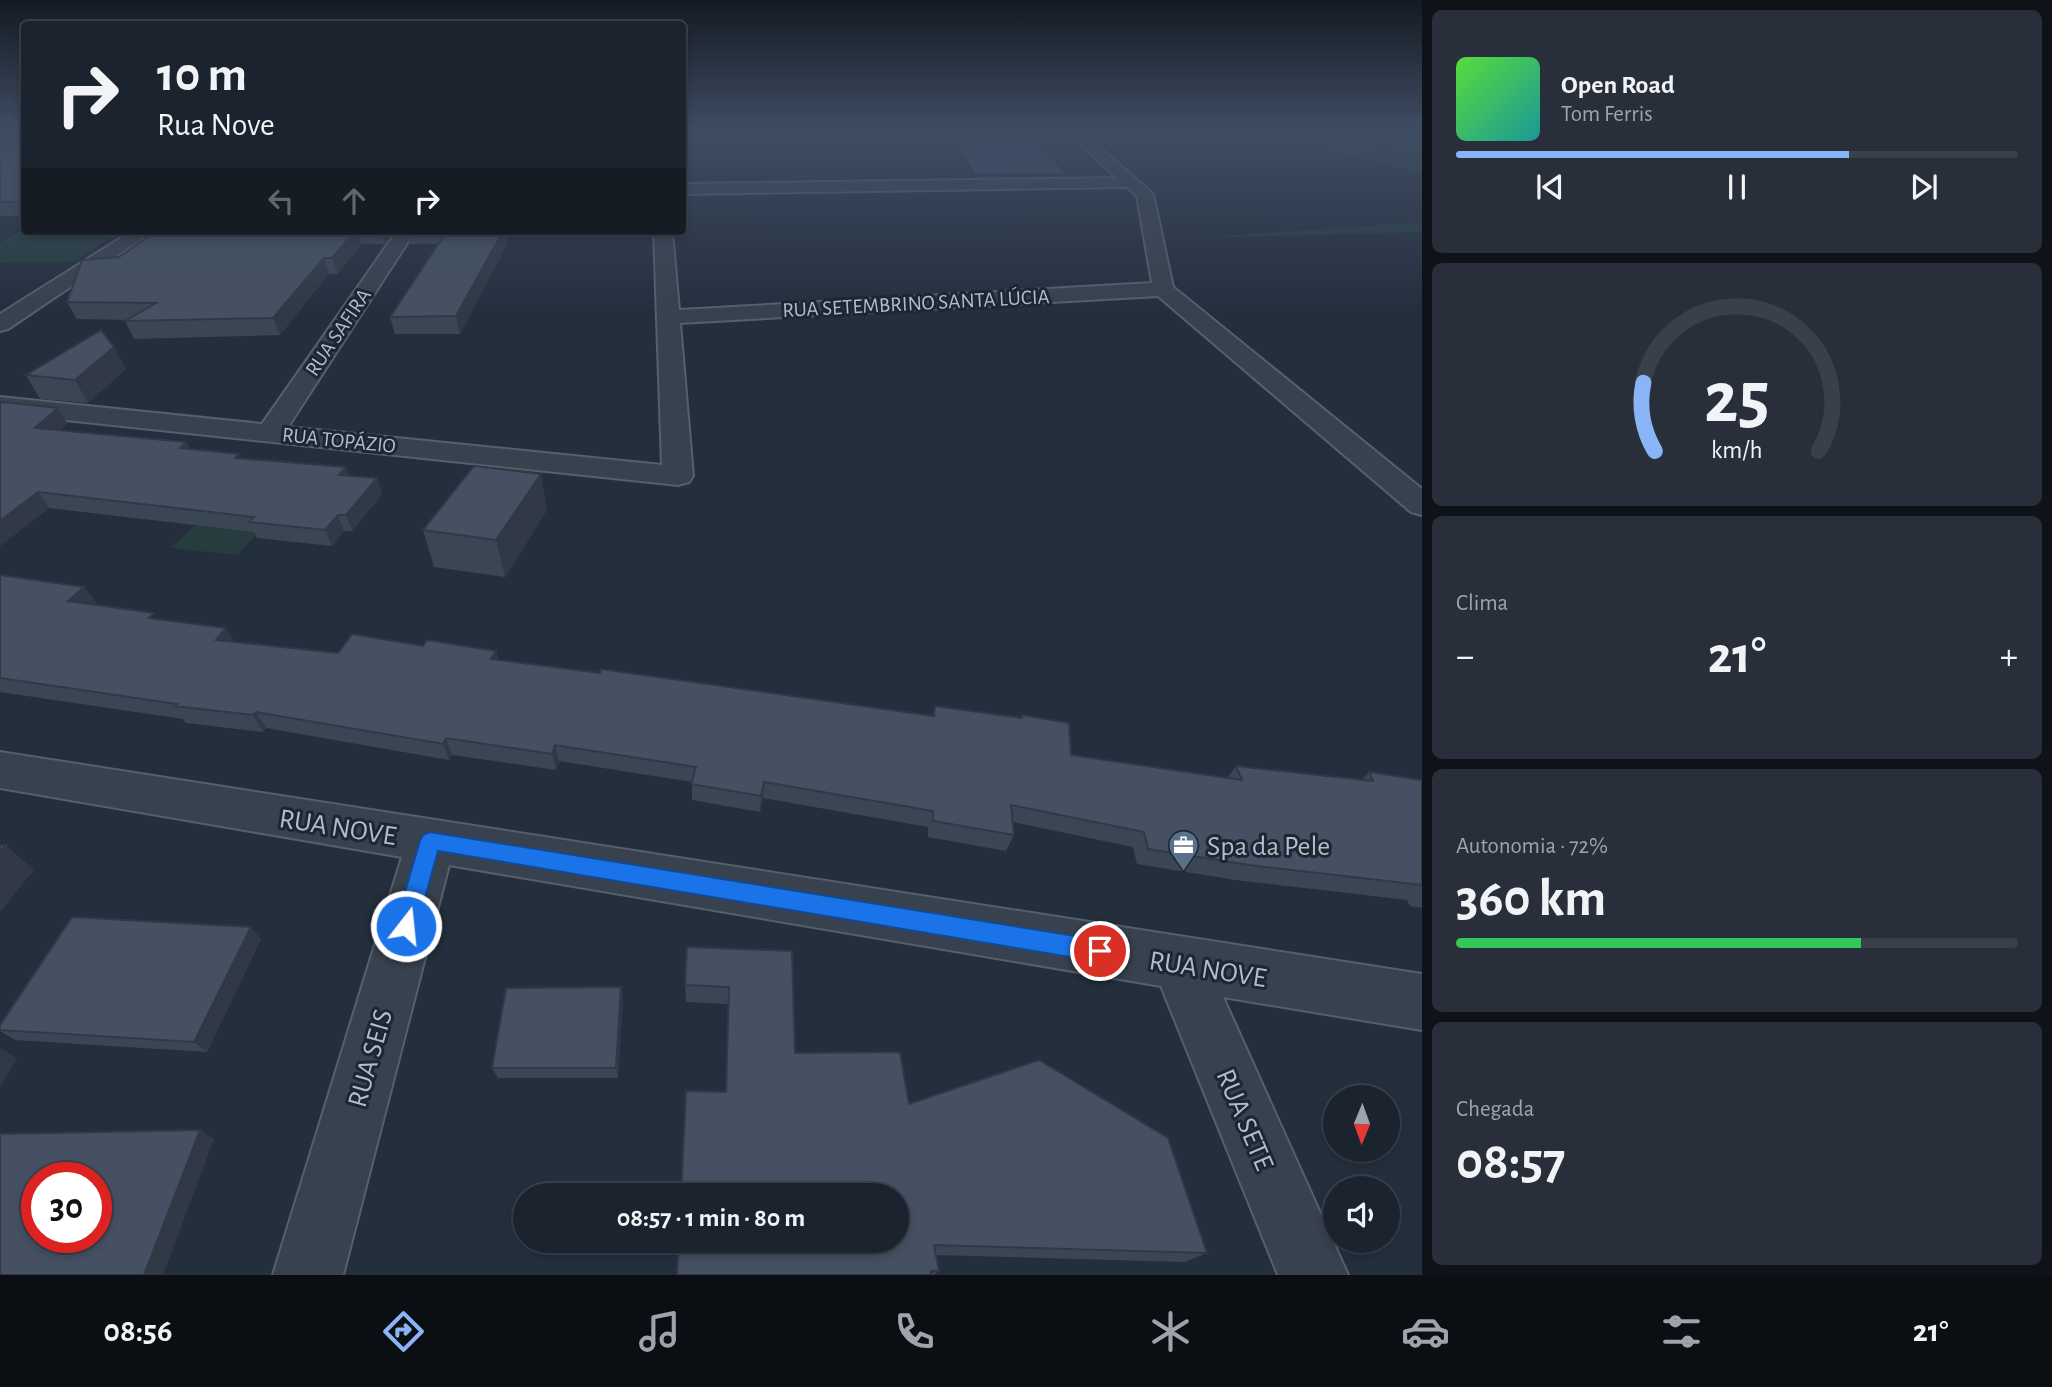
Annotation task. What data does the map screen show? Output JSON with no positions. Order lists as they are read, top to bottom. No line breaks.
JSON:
{"streets":{"street":["RUA SETEMBRINO SANTA LÚCIA","RUA SAFIRA","RUA TOPÁZIO","RUA NOVE","RUA SEIS","RUA SETE"]},"crossings":[["RUA SETEMBRINO SANTA LÚCIA","RUA TOPÁZIO"],["RUA SAFIRA","RUA TOPÁZIO"],["RUA NOVE","RUA SEIS"],["RUA NOVE","RUA SETE"]],"places":{"office":["Spa da Pele"]},"north":"bottom","page":{"turn":["10 m","Rua Nove"],"song":["Open Road","Tom Ferris"],"tile":["Clima",["Autonomia · 72%","360 km"],["Chegada","08:57"]],"heat":["−","21°","+"],"limit":"30","trip":"08:57 · 1 min · 80 m","tabs":["08:56","21°"],"gauge":["25","km/h"]}}
